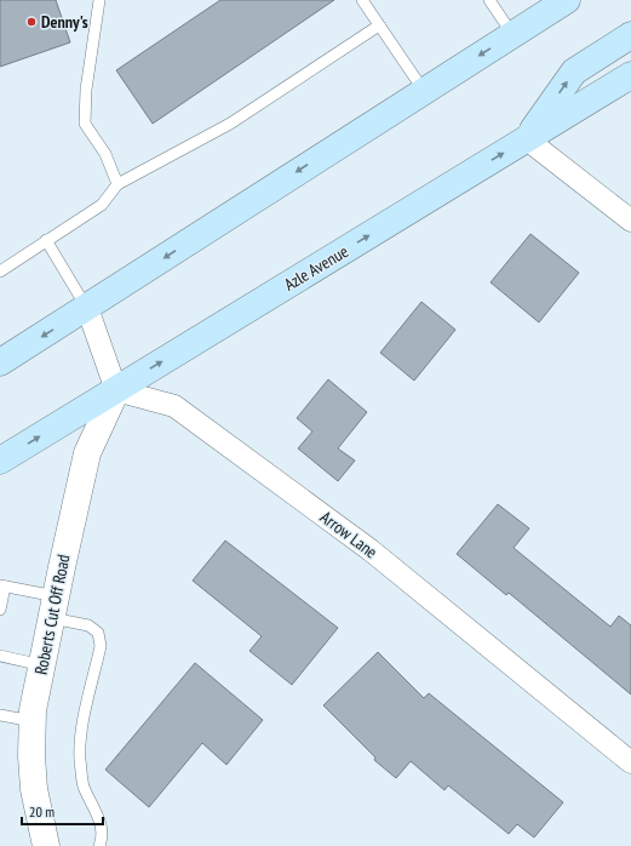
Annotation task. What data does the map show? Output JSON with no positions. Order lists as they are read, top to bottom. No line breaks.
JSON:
{"streets":{"main road":["Azle Avenue"],"street":["Arrow Lane","Roberts Cut Off Road"]},"crossings":[["Azle Avenue","Arrow Lane"],["Azle Avenue","Roberts Cut Off Road"],["Arrow Lane","Roberts Cut Off Road"]],"places":["Denny's"],"scale_bar":"20 m"}
